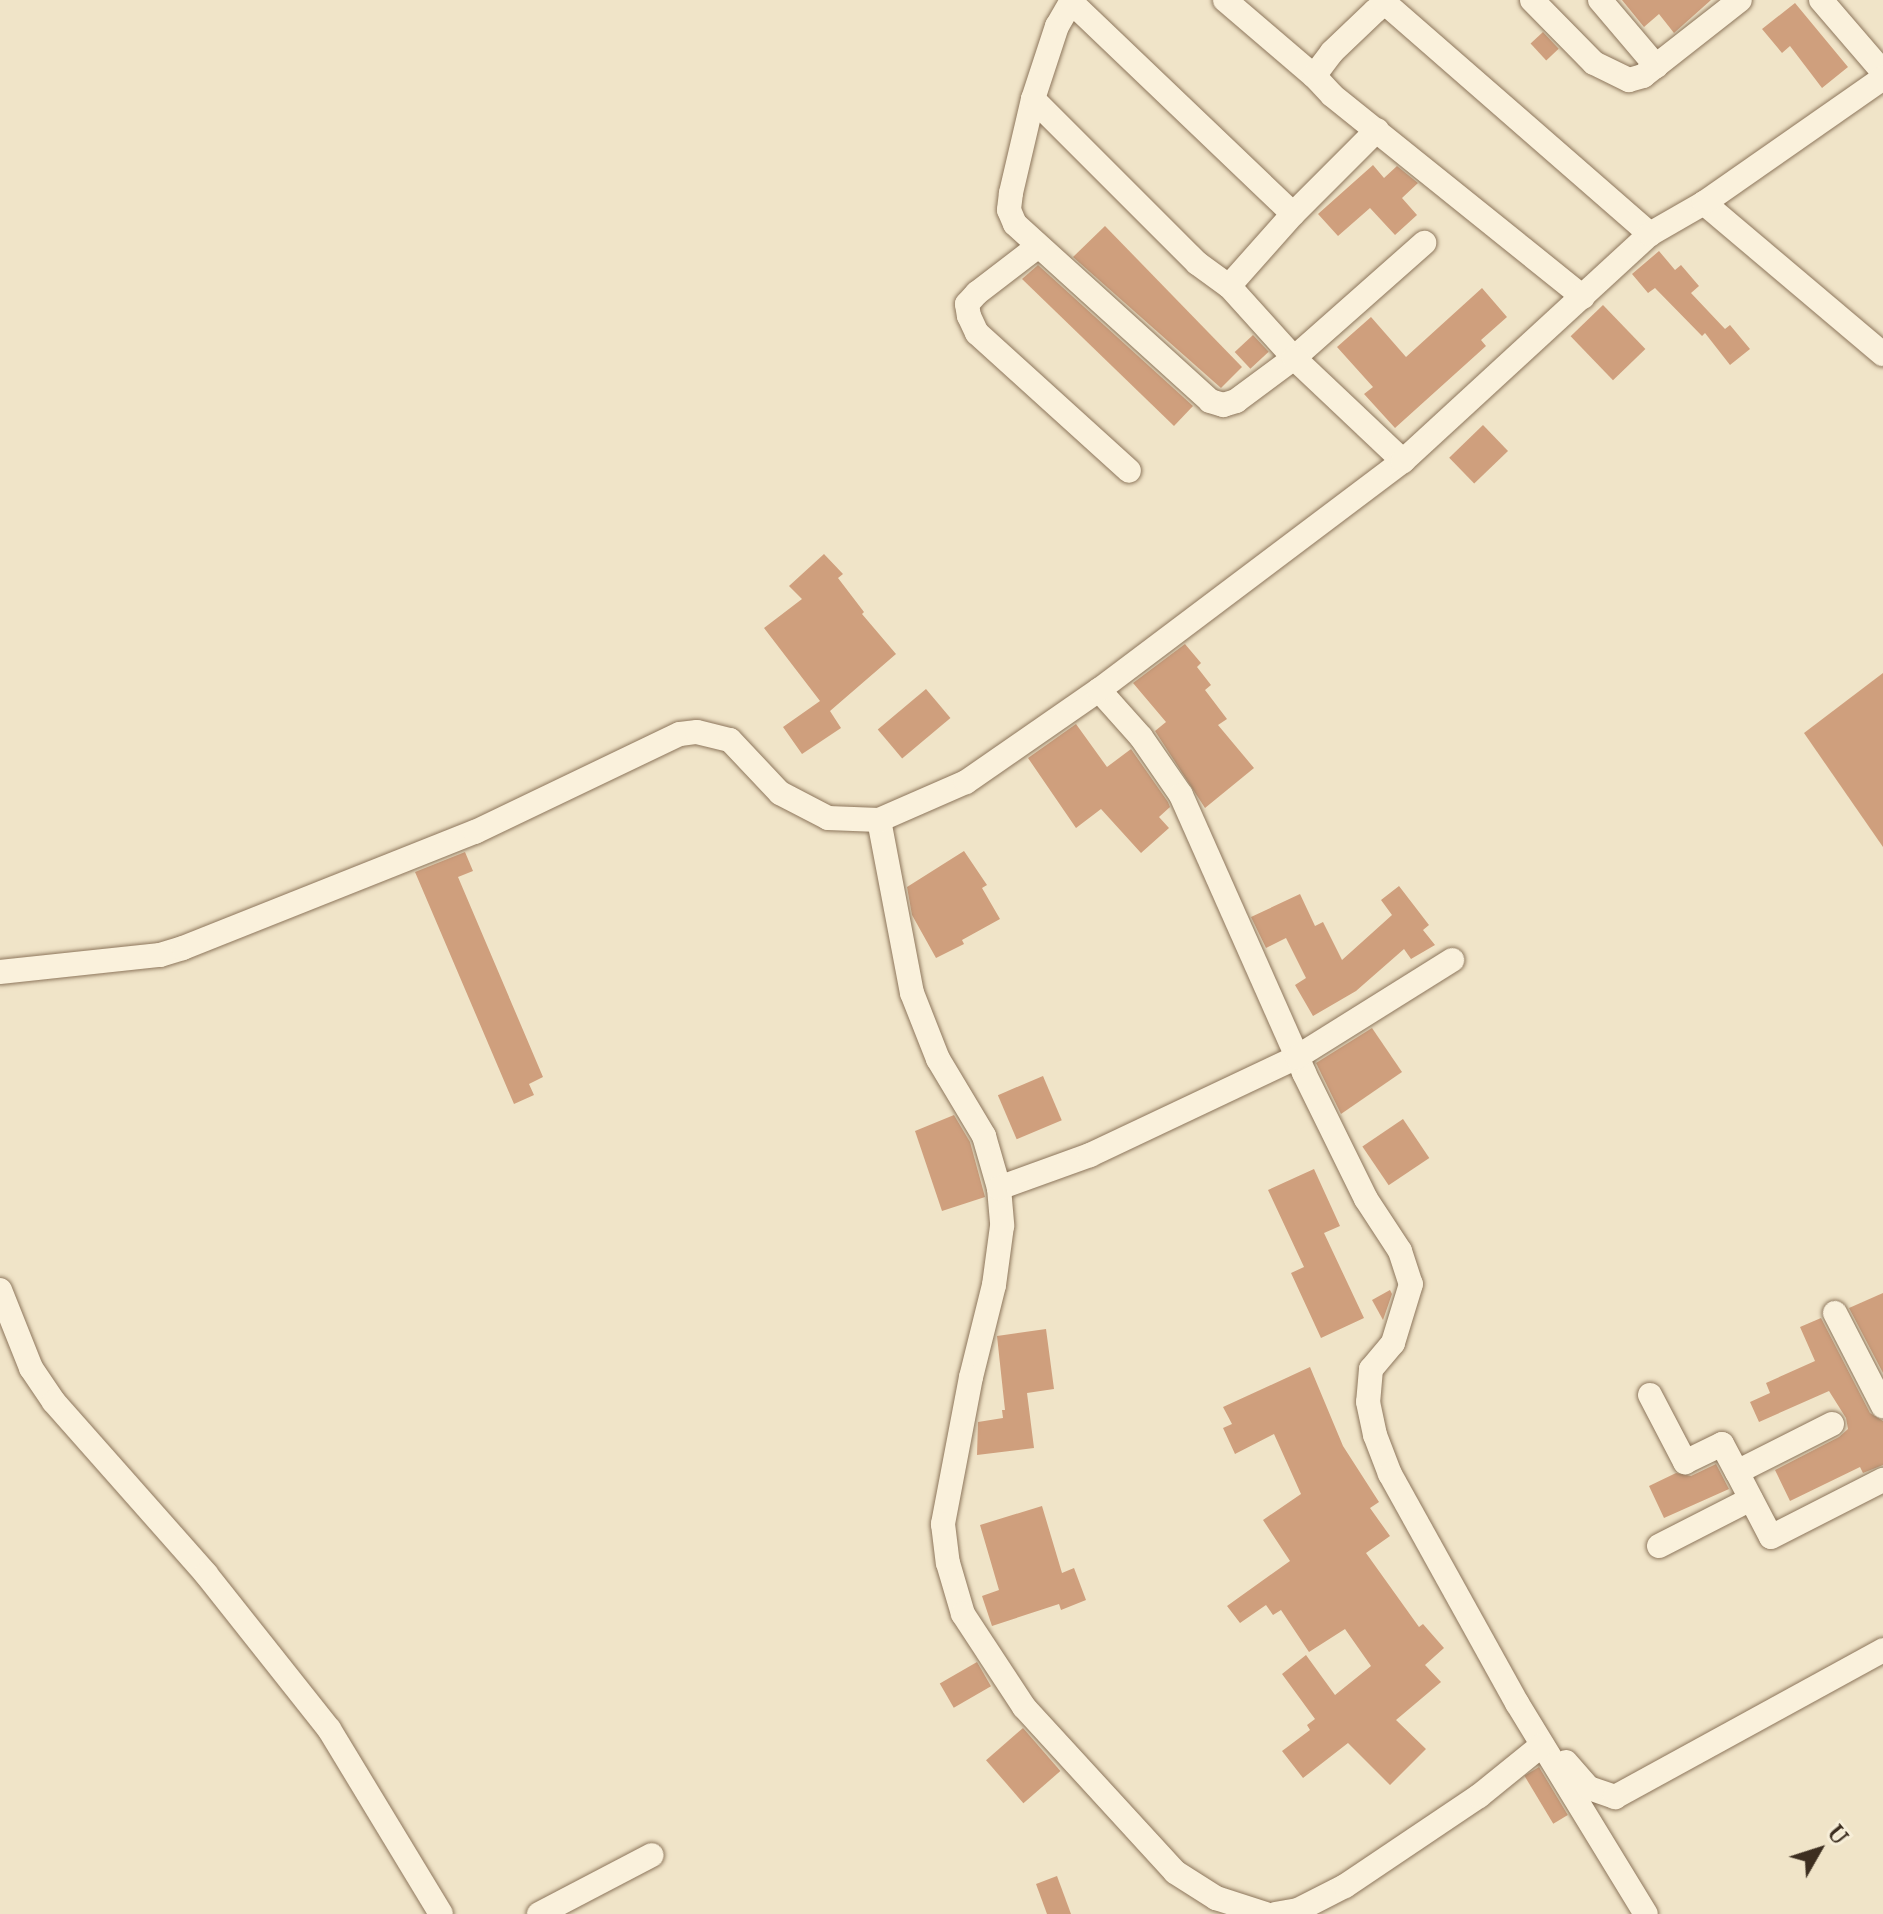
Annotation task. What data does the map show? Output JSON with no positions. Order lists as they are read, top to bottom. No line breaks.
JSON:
{"north":"top right"}
